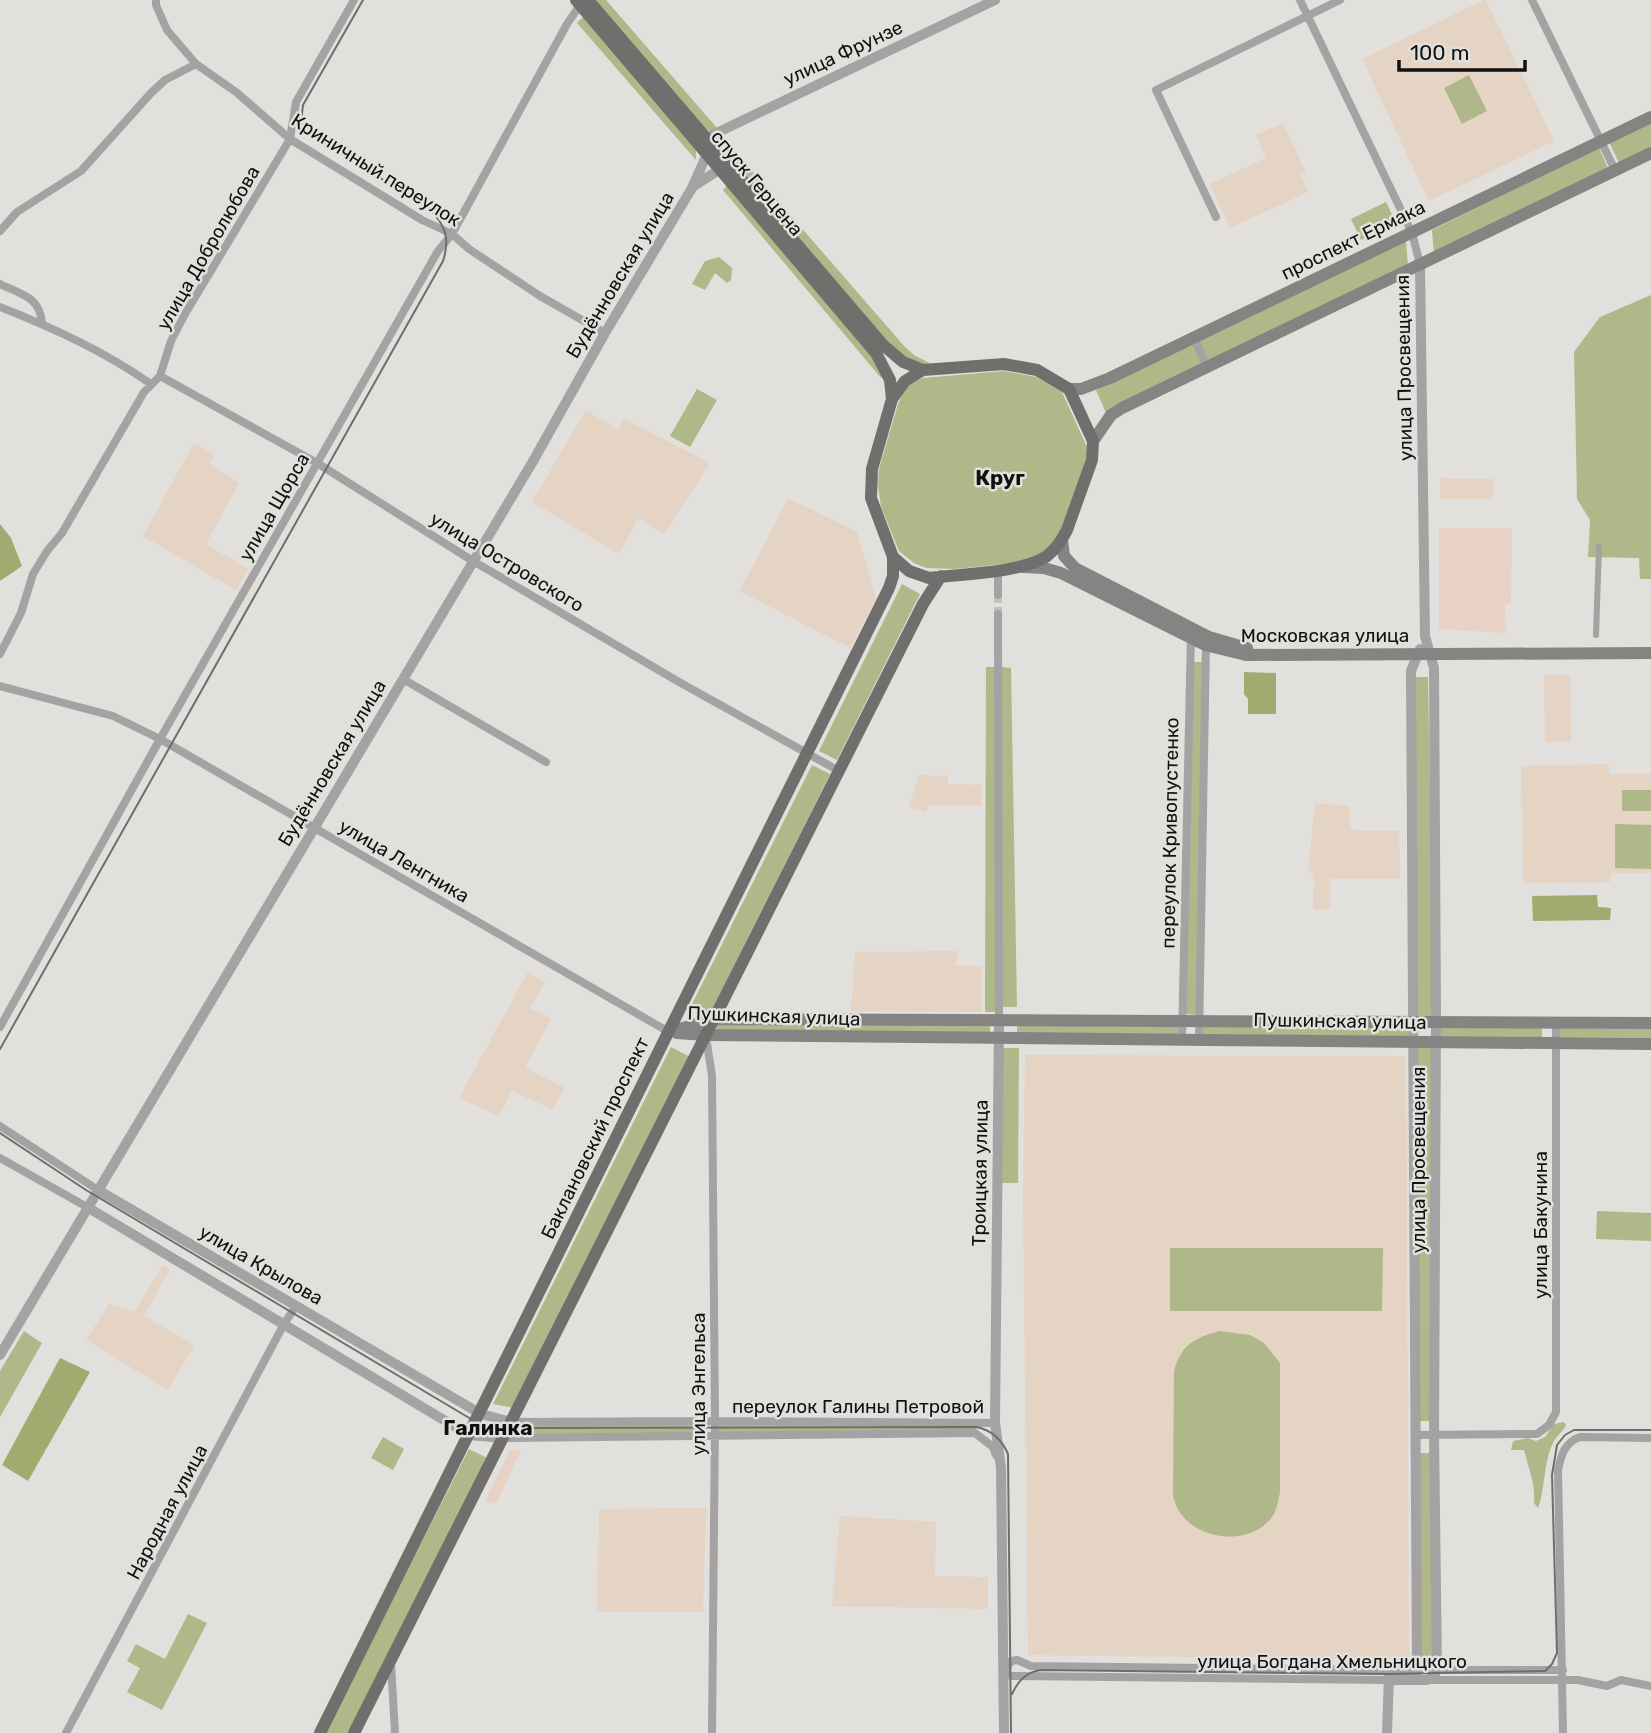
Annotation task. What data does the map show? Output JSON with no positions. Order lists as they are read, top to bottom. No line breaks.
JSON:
{"streets":{"main road":["спуск Герцена","проспект Ермака","Московская улица","Пушкинская улица","Баклановский проспект"],"street":["улица Фрунзе","Криничный переулок","улица Добролюбова","Будённовская улица","улица Просвещения","улица Щорса","улица Островского","переулок Кривопустенко","улица Ленгника","Троицкая улица","улица Бакунина","улица Крылова","улица Энгельса","переулок Галины Петровой","Народная улица","улица Богдана Хмельницкого"]},"crossings":[["улица Фрунзе","спуск Герцена"],["Криничный переулок","улица Добролюбова"],["Криничный переулок","Будённовская улица"],["Криничный переулок","улица Щорса"],["спуск Герцена","проспект Ермака"],["спуск Герцена","Будённовская улица"],["спуск Герцена","улица Щорса"],["спуск Герцена","Московская улица"],["спуск Герцена","Баклановский проспект"],["проспект Ермака","улица Просвещения"],["проспект Ермака","Московская улица"],["проспект Ермака","Баклановский проспект"],["улица Добролюбова","улица Островского"],["Будённовская улица","улица Островского"],["Будённовская улица","улица Ленгника"],["Будённовская улица","улица Крылова"],["улица Просвещения","Московская улица"],["улица Просвещения","Пушкинская улица"],["улица Просвещения","улица Бакунина"],["улица Просвещения","улица Богдана Хмельницкого"],["улица Щорса","улица Островского"],["улица Щорса","улица Ленгника"],["улица Островского","Баклановский проспект"],["Московская улица","переулок Кривопустенко"],["Московская улица","Баклановский проспект"],["переулок Кривопустенко","Пушкинская улица"],["улица Ленгника","Пушкинская улица"],["улица Ленгника","Баклановский проспект"],["Пушкинская улица","Баклановский проспект"],["Пушкинская улица","Троицкая улица"],["Пушкинская улица","улица Бакунина"],["Пушкинская улица","улица Энгельса"],["Баклановский проспект","улица Крылова"],["Троицкая улица","переулок Галины Петровой"],["Троицкая улица","улица Богдана Хмельницкого"],["улица Крылова","переулок Галины Петровой"],["улица Крылова","Народная улица"],["улица Энгельса","переулок Галины Петровой"]],"districts":["Круг","Галинка"],"scale_bar":"100 m"}
